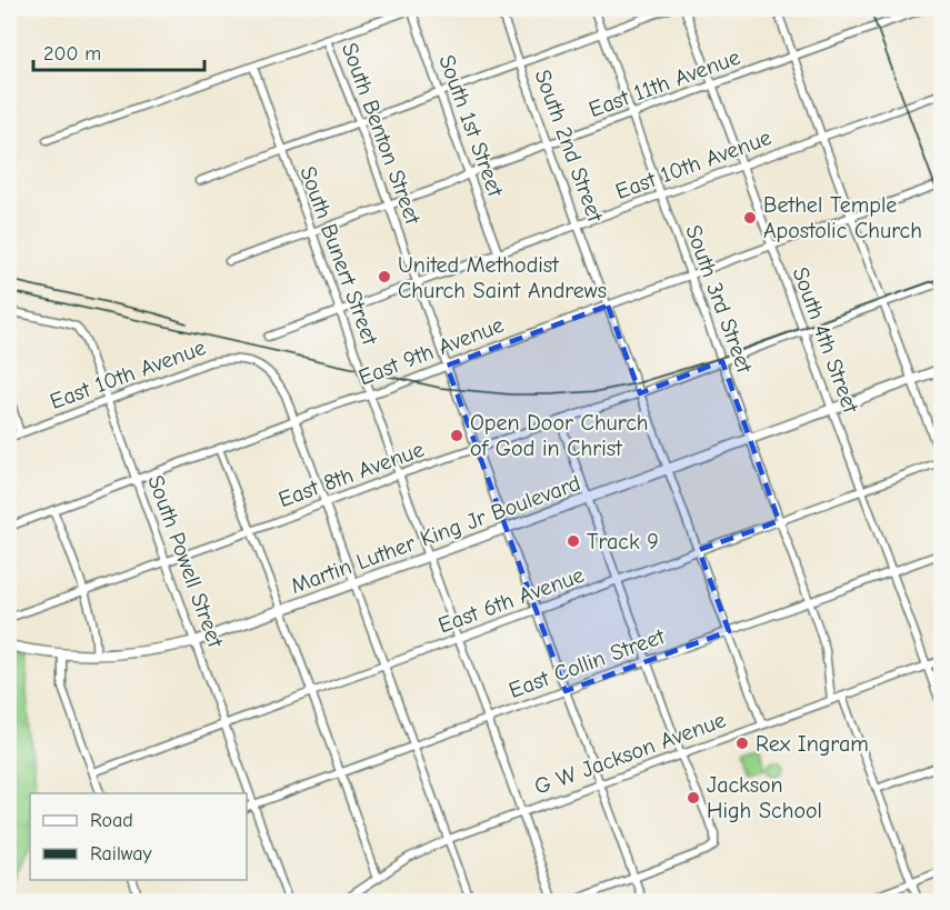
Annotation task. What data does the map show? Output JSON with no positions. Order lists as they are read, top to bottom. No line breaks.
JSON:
{"streets":{"main road":["Martin Luther King Jr Boulevard"],"street":["East 11th Avenue","South 1st Street","South Benton Street","South 2nd Street","East 10th Avenue","South Bunert Street","South 3rd Street","South 4th Street","East 9th Avenue","East 8th Avenue","South Powell Street","East 6th Avenue","East Collin Street","G W Jackson Avenue"]},"crossings":[["East 11th Avenue","South 1st Street"],["East 11th Avenue","South Benton Street"],["East 11th Avenue","South 2nd Street"],["East 11th Avenue","South Bunert Street"],["East 11th Avenue","South 3rd Street"],["East 11th Avenue","South 4th Street"],["South 1st Street","East 10th Avenue"],["South Benton Street","East 10th Avenue"],["South Benton Street","East 9th Avenue"],["South Benton Street","East 8th Avenue"],["South Benton Street","Martin Luther King Jr Boulevard"],["South Benton Street","East 6th Avenue"],["South Benton Street","East Collin Street"],["South Benton Street","G W Jackson Avenue"],["South 2nd Street","East 10th Avenue"],["South 2nd Street","East 9th Avenue"],["South 2nd Street","East 8th Avenue"],["South 2nd Street","Martin Luther King Jr Boulevard"],["South 2nd Street","East 6th Avenue"],["South 2nd Street","East Collin Street"],["South 2nd Street","G W Jackson Avenue"],["East 10th Avenue","South Bunert Street"],["East 10th Avenue","South 3rd Street"],["East 10th Avenue","South 4th Street"],["East 10th Avenue","East 9th Avenue"],["East 10th Avenue","South Powell Street"],["South Bunert Street","East 9th Avenue"],["South Bunert Street","East 8th Avenue"],["South Bunert Street","Martin Luther King Jr Boulevard"],["South Bunert Street","East 6th Avenue"],["South Bunert Street","East Collin Street"],["South Bunert Street","G W Jackson Avenue"],["South 3rd Street","East 9th Avenue"],["South 3rd Street","East 8th Avenue"],["South 3rd Street","Martin Luther King Jr Boulevard"],["South 3rd Street","East 6th Avenue"],["South 3rd Street","East Collin Street"],["South 3rd Street","G W Jackson Avenue"],["South 4th Street","East 9th Avenue"],["South 4th Street","East 8th Avenue"],["South 4th Street","Martin Luther King Jr Boulevard"],["South 4th Street","East 6th Avenue"],["South 4th Street","East Collin Street"],["South 4th Street","G W Jackson Avenue"],["East 9th Avenue","South Powell Street"],["East 8th Avenue","South Powell Street"],["Martin Luther King Jr Boulevard","South Powell Street"],["South Powell Street","East 6th Avenue"],["South Powell Street","East Collin Street"]],"places":["Bethel Temple Apostolic Church","United Methodist Church Saint Andrews","Open Door Church of God in Christ","Track 9","Rex Ingram","Jackson High School"],"legend":["Road","Railway"],"scale_bar":"200 m"}
